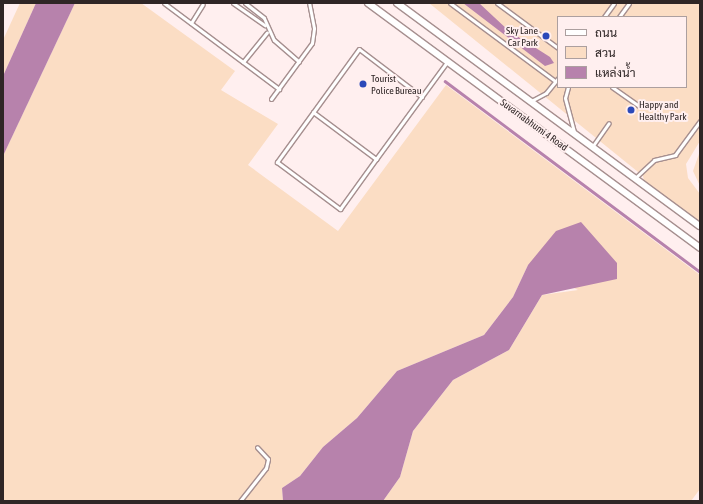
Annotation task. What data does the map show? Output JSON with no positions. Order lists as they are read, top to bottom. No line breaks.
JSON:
{"streets":{"street":["Suvarnabhumi 4 Road"]},"places":["Sky Lane Car Park","Tourist Police Bureau","Happy and Healthy Park"],"legend":["ถนน","สวน","แหล่งน้ำ"]}
